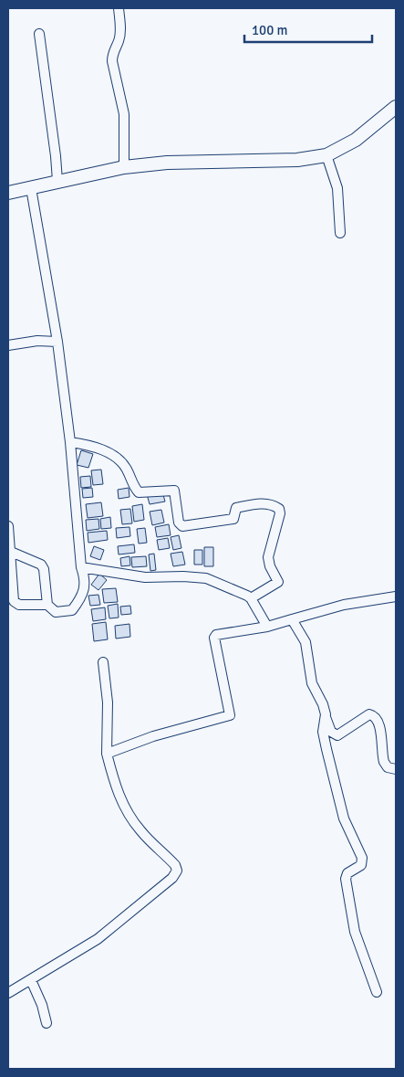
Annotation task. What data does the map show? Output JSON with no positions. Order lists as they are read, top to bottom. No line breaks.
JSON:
{"scale_bar":"100 m"}
